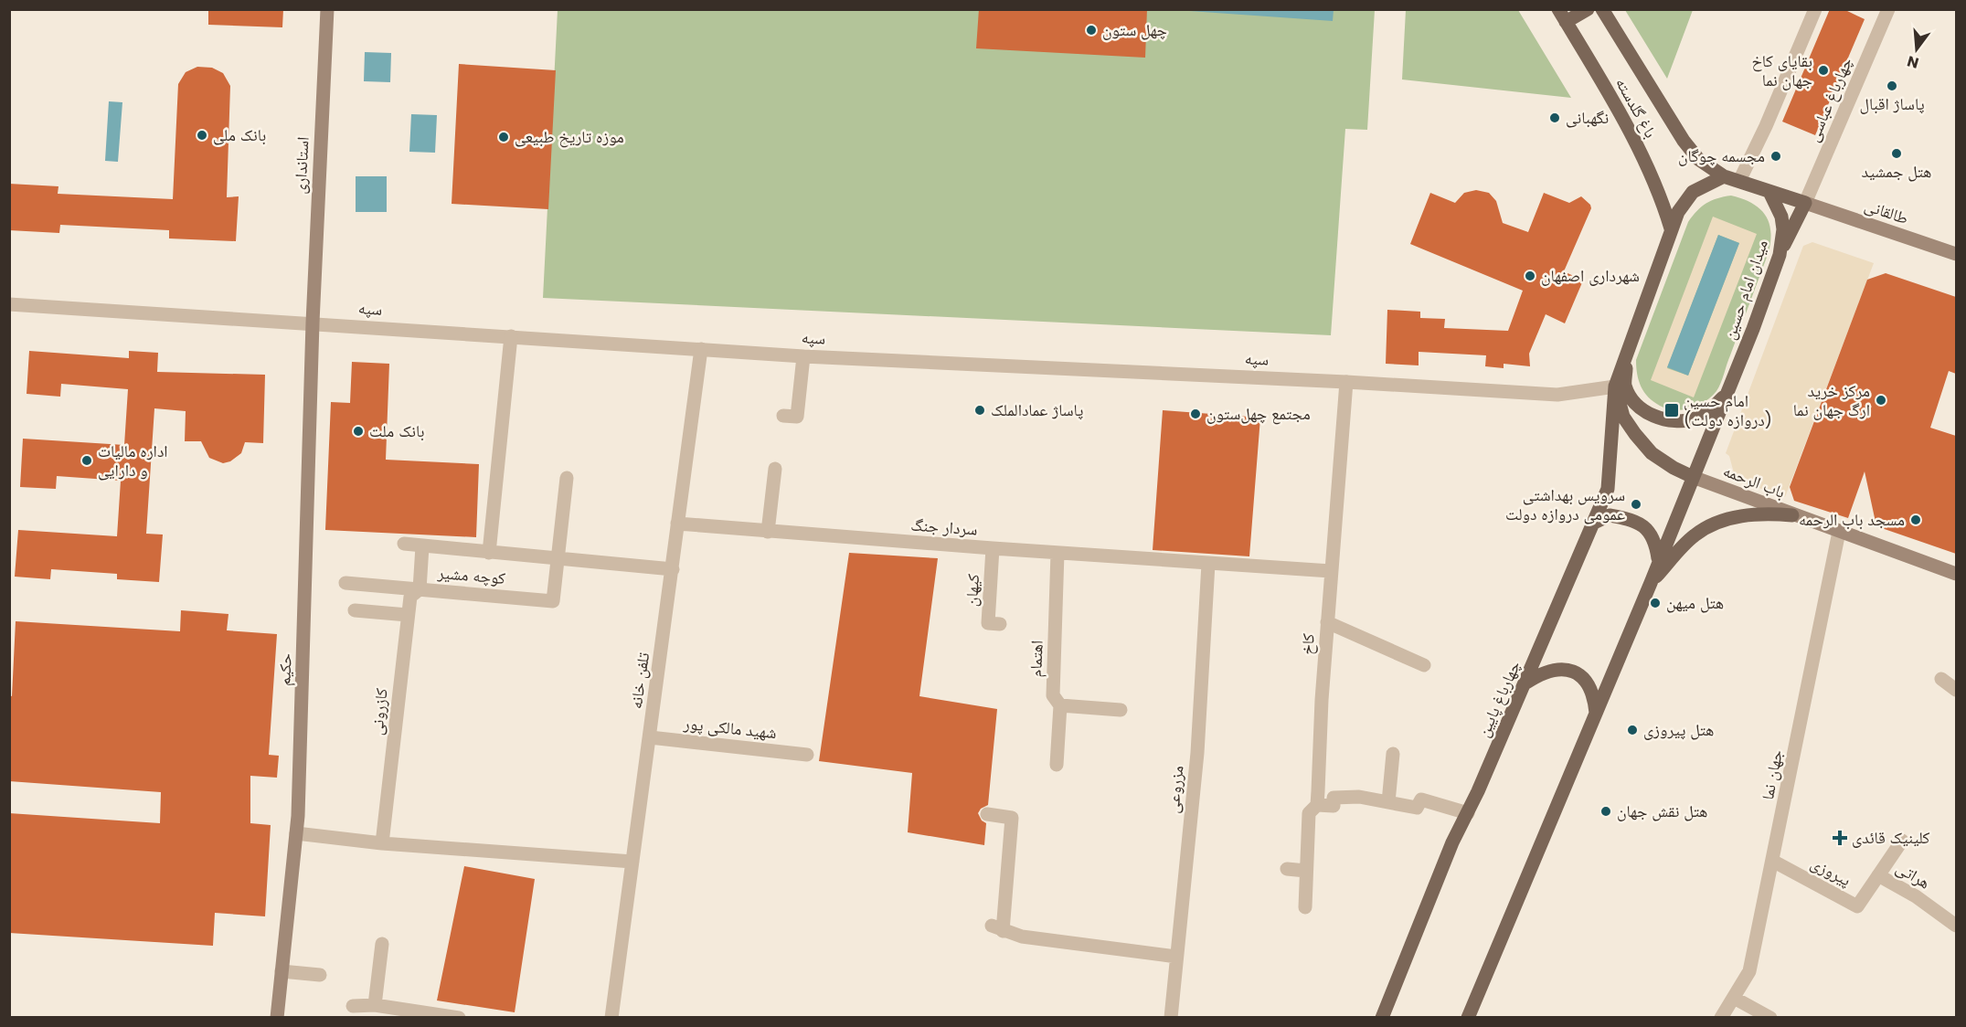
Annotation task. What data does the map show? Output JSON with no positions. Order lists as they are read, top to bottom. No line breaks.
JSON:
{"streets":{"main road":["باغ گلدسته","استانداری","طالقانی","میدان امام حسین","باب الرحمه","حکیم","چهارباغ پایین"],"street":["چهارباغ عباسی","سپه","سردار جنگ","كوچه مشير","کیهان","کاخ","اهتمام","تلفن خانه","کازرونی","شهید مالکی پور","جهان نما","مزروعی","پیروزی","هراتی"]},"crossings":[["چهارباغ عباسی","طالقانی"],["باغ گلدسته","میدان امام حسین"],["استانداری","سپه"],["استانداری","حکیم"],["میدان امام حسین","سپه"],["میدان امام حسین","باب الرحمه"],["میدان امام حسین","چهارباغ پایین"],["سپه","کاخ"],["سپه","حکیم"],["سپه","تلفن خانه"],["سپه","چهارباغ پایین"],["باب الرحمه","جهان نما"],["سردار جنگ","کیهان"],["سردار جنگ","کاخ"],["سردار جنگ","اهتمام"],["سردار جنگ","تلفن خانه"],["سردار جنگ","مزروعی"],["كوچه مشير","کازرونی"],["تلفن خانه","شهید مالکی پور"],["جهان نما","پیروزی"],["پیروزی","هراتی"]],"places":{"other":["چهل ستون","بقایای کاخ جهان نما","پاساژ اقبال","نگهبانی","بانک ملی","موزه تاریخ طبیعی","هتل جمشید","مجسمه چوگان","شهرداری اصفهان","مرکز خرید ارگ جهان نما","پاساژ عمادالملک","مجتمع چهل‌ستون","بانک ملت","اداره مالیات و دارایی","سرویس بهداشتی عمومی دروازه دولت","مسجد باب الرحمه","هتل میهن","هتل پیروزی","هتل نقش جهان"],"transit":["امام حسین (دروازه دولت)"],"health":["کلینیک قائدی"]},"north":"bottom"}
